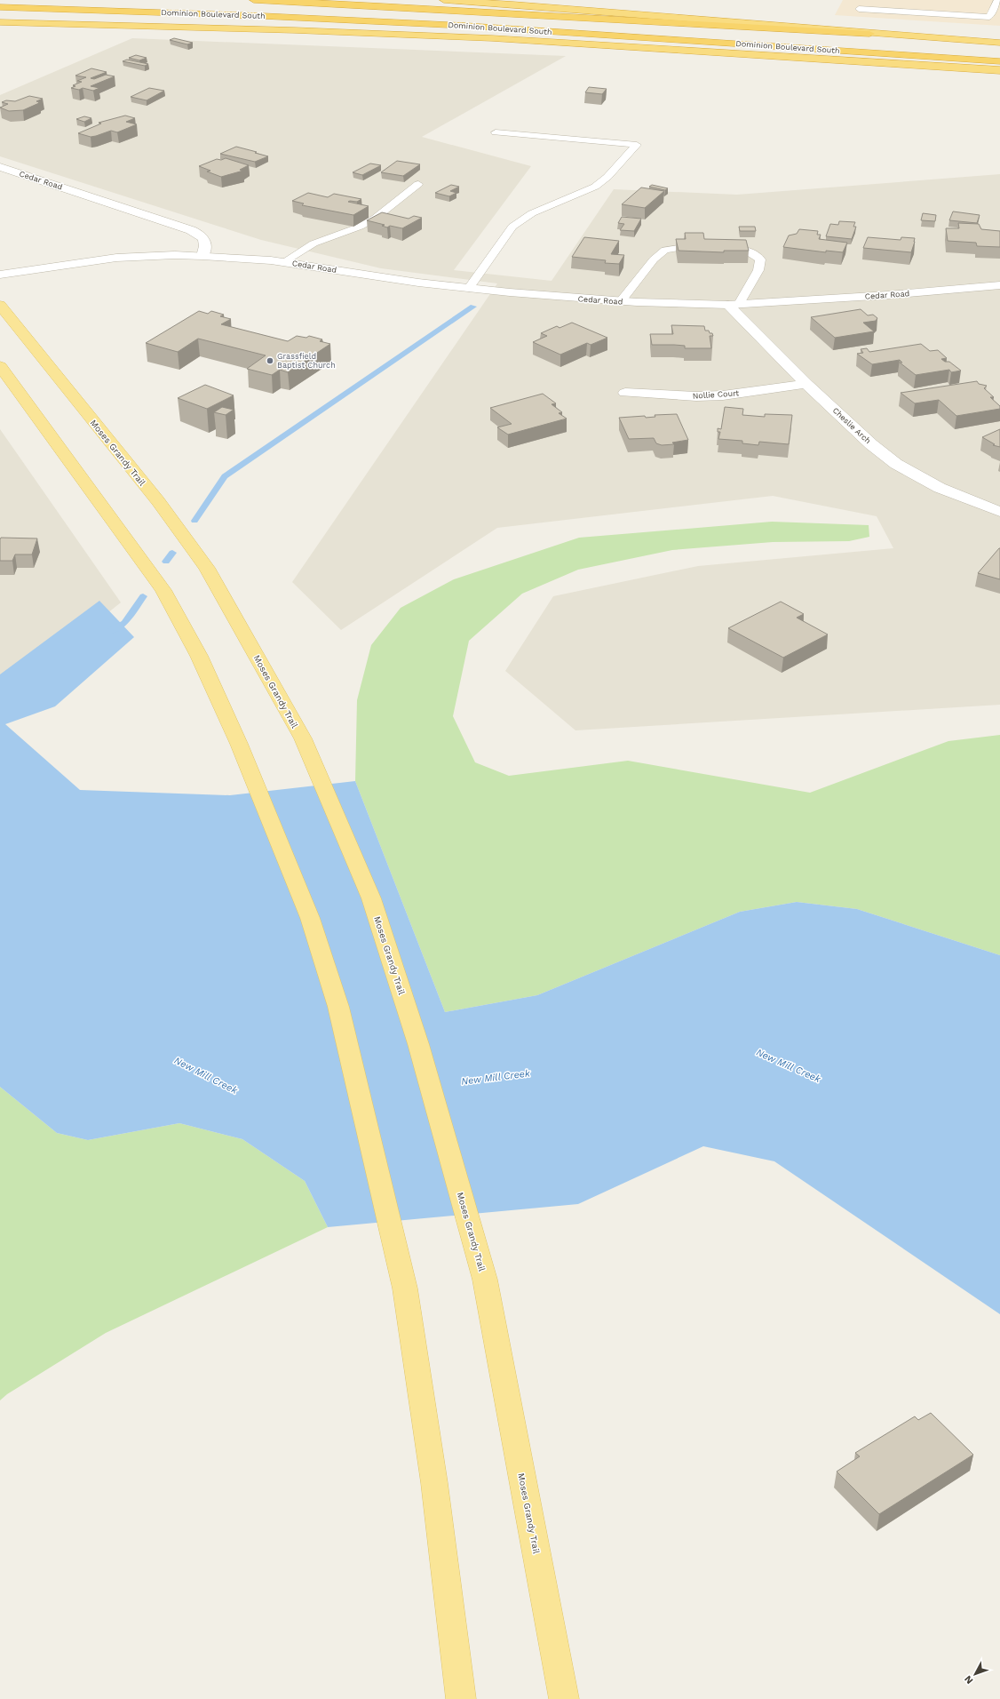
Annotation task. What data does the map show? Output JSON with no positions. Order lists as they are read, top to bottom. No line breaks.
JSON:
{"streets":{"highway":["Dominion Boulevard South"],"main road":["Moses Grandy Trail"],"street":["Cedar Road","Nollie Court","Cheslie Arch"]},"crossings":[["Cedar Road","Cheslie Arch"],["Nollie Court","Cheslie Arch"]],"water":["New Mill Creek"],"places":["Grassfield Baptist Church"],"north":"bottom left"}
